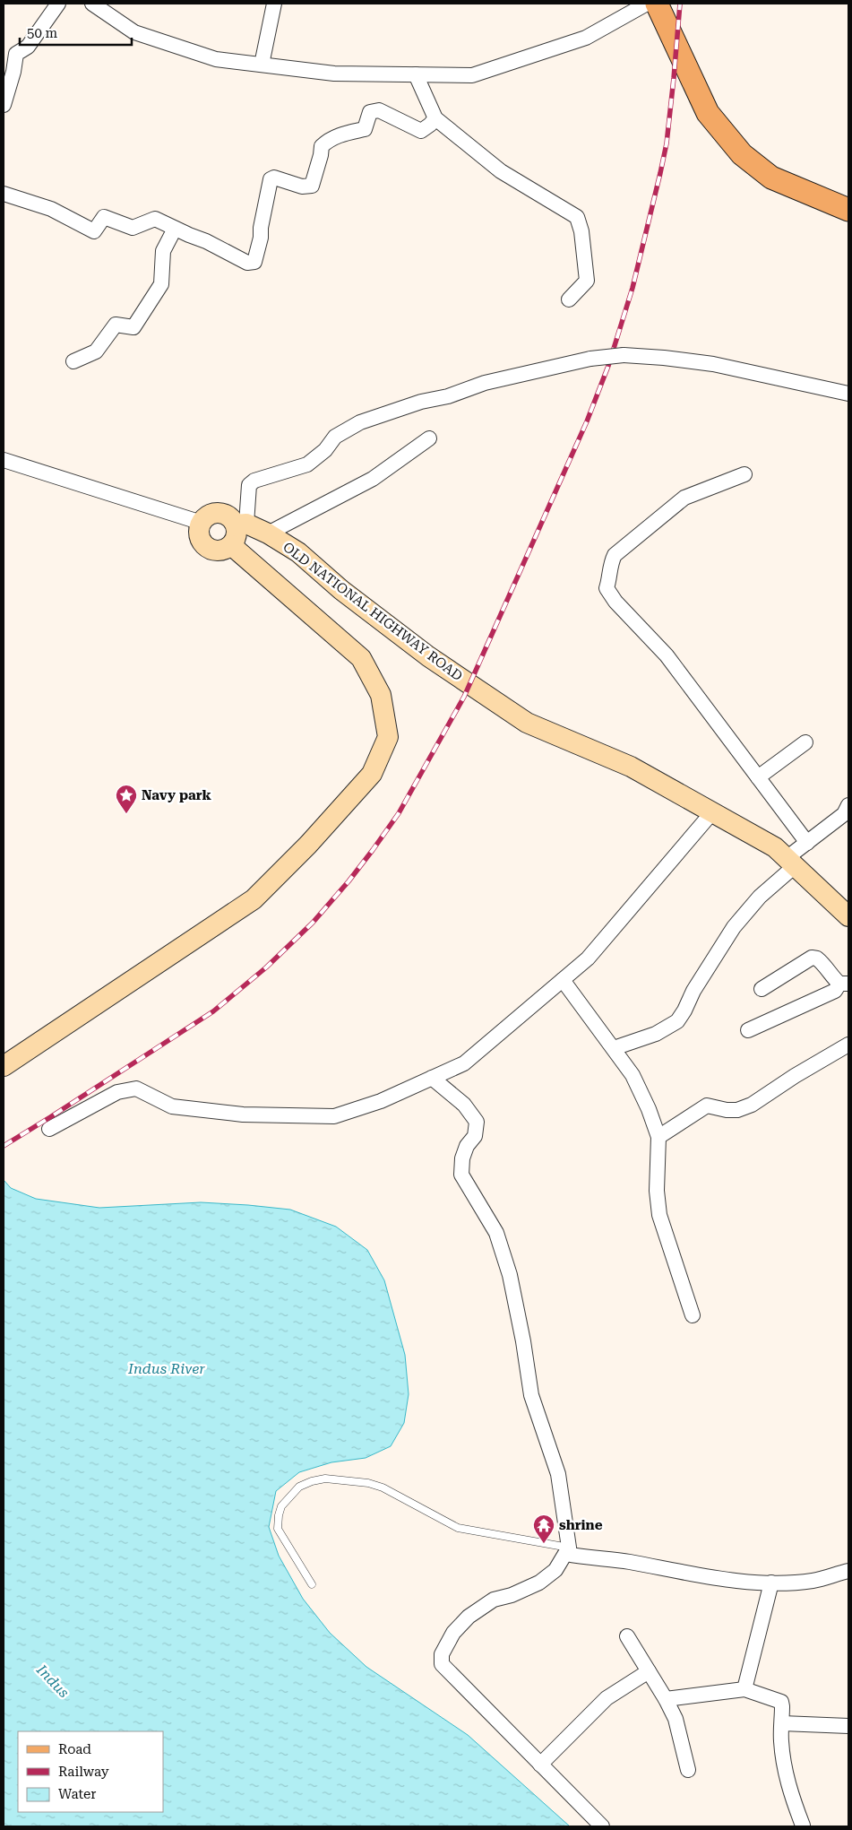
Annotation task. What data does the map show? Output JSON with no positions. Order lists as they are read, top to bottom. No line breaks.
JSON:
{"streets":{"main road":["OLD NATIONAL HIGHWAY ROAD"]},"water":["Indus River","Indus"],"places":{"place":["Navy park"],"temple":["shrine"]},"legend":["Road","Railway","Water"],"scale_bar":"50 m"}
